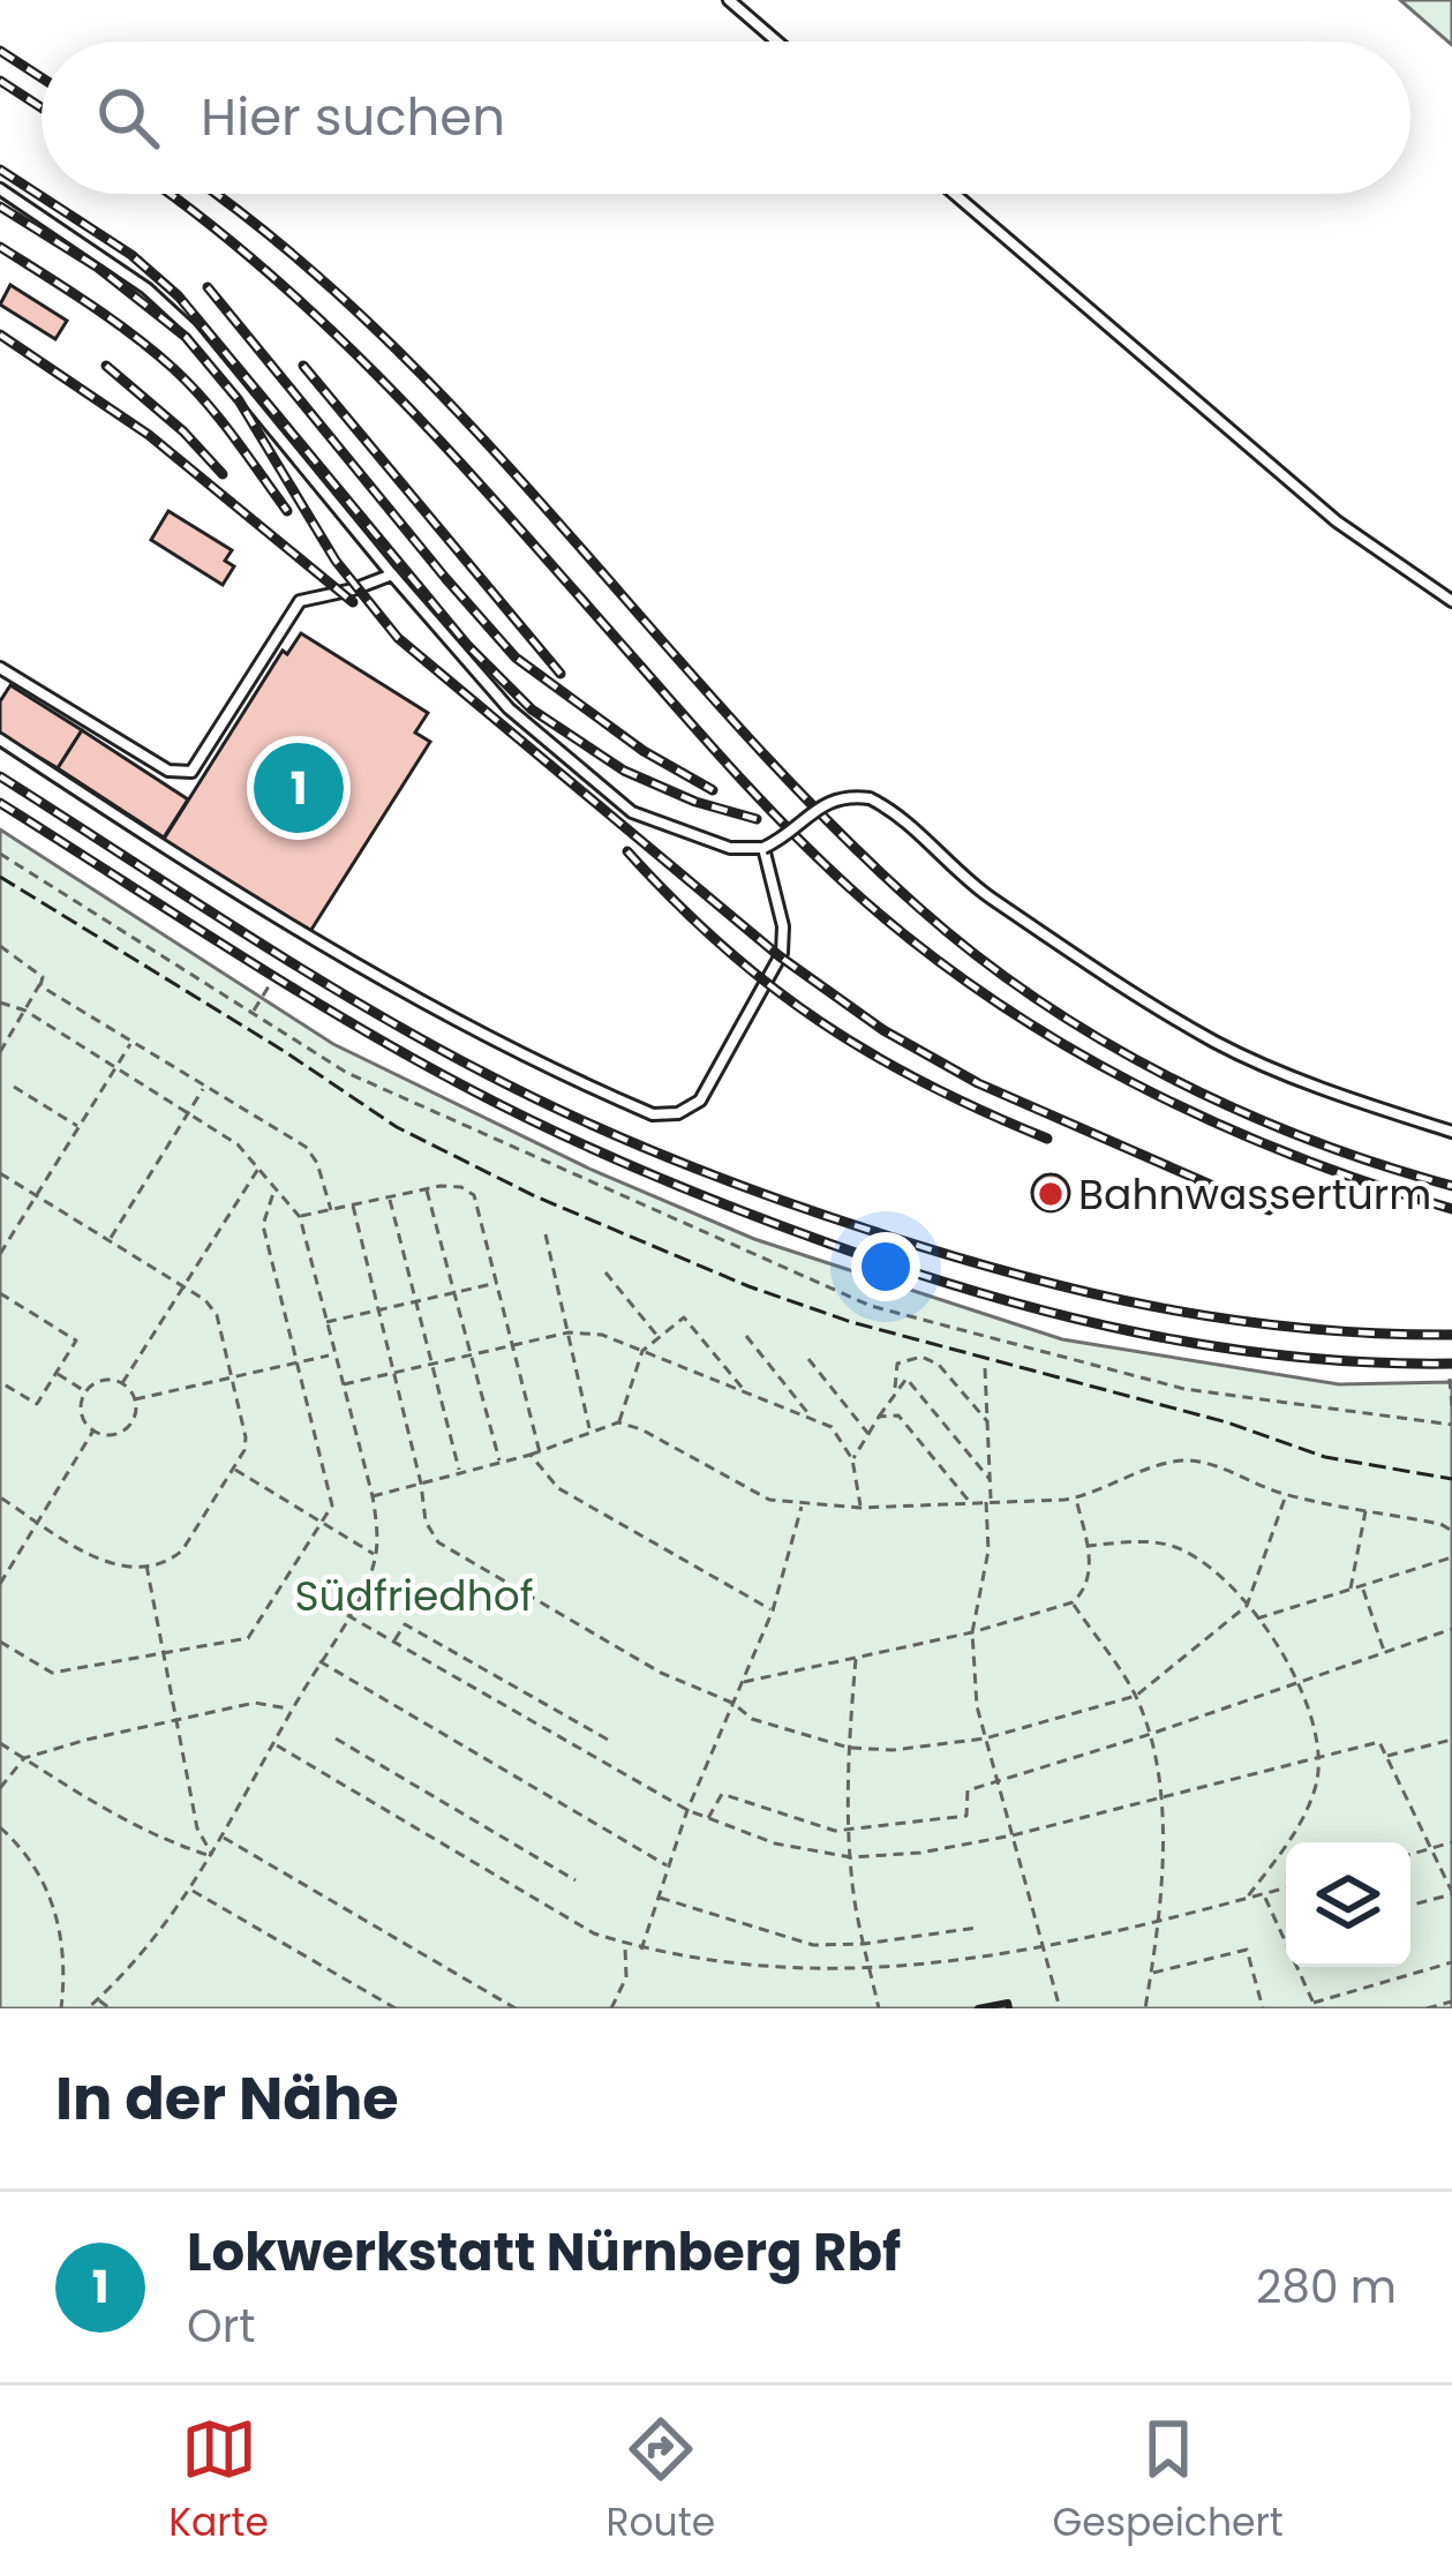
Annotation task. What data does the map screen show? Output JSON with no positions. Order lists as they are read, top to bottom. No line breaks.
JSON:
{"parks":["Südfriedhof"],"places":["Bahnwasserturm"],"page":{"search":"Hier suchen","pins":"1","heading":"In der Nähe","list":[{"mark":"1","name":"Lokwerkstatt Nürnberg Rbf","note":"Ort","value":"280 m"}],"nav":["Karte","Route","Gespeichert"]}}
